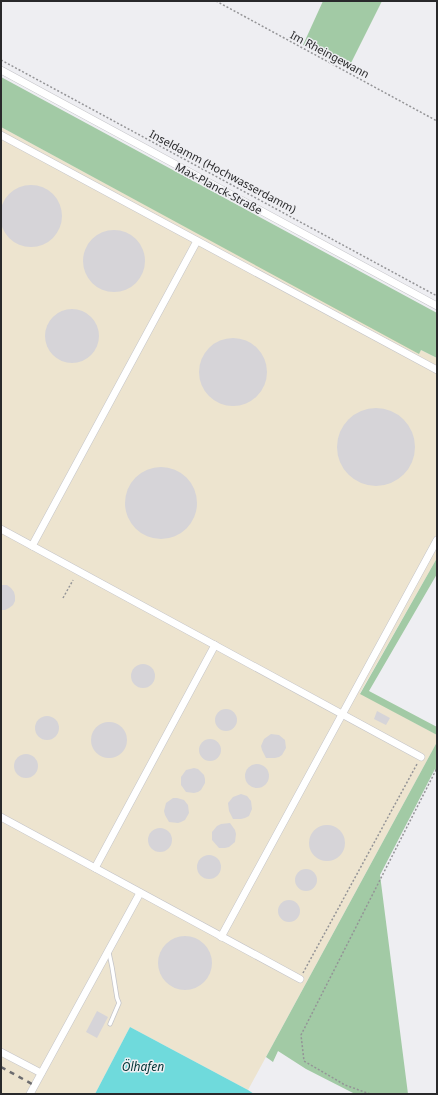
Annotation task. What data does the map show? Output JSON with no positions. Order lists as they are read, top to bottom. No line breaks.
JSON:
{"streets":{"street":["Max-Planck-Straße"],"path":["Im Rheingewann","Inseldamm (Hochwasserdamm)"]},"water":["Ölhafen"]}
